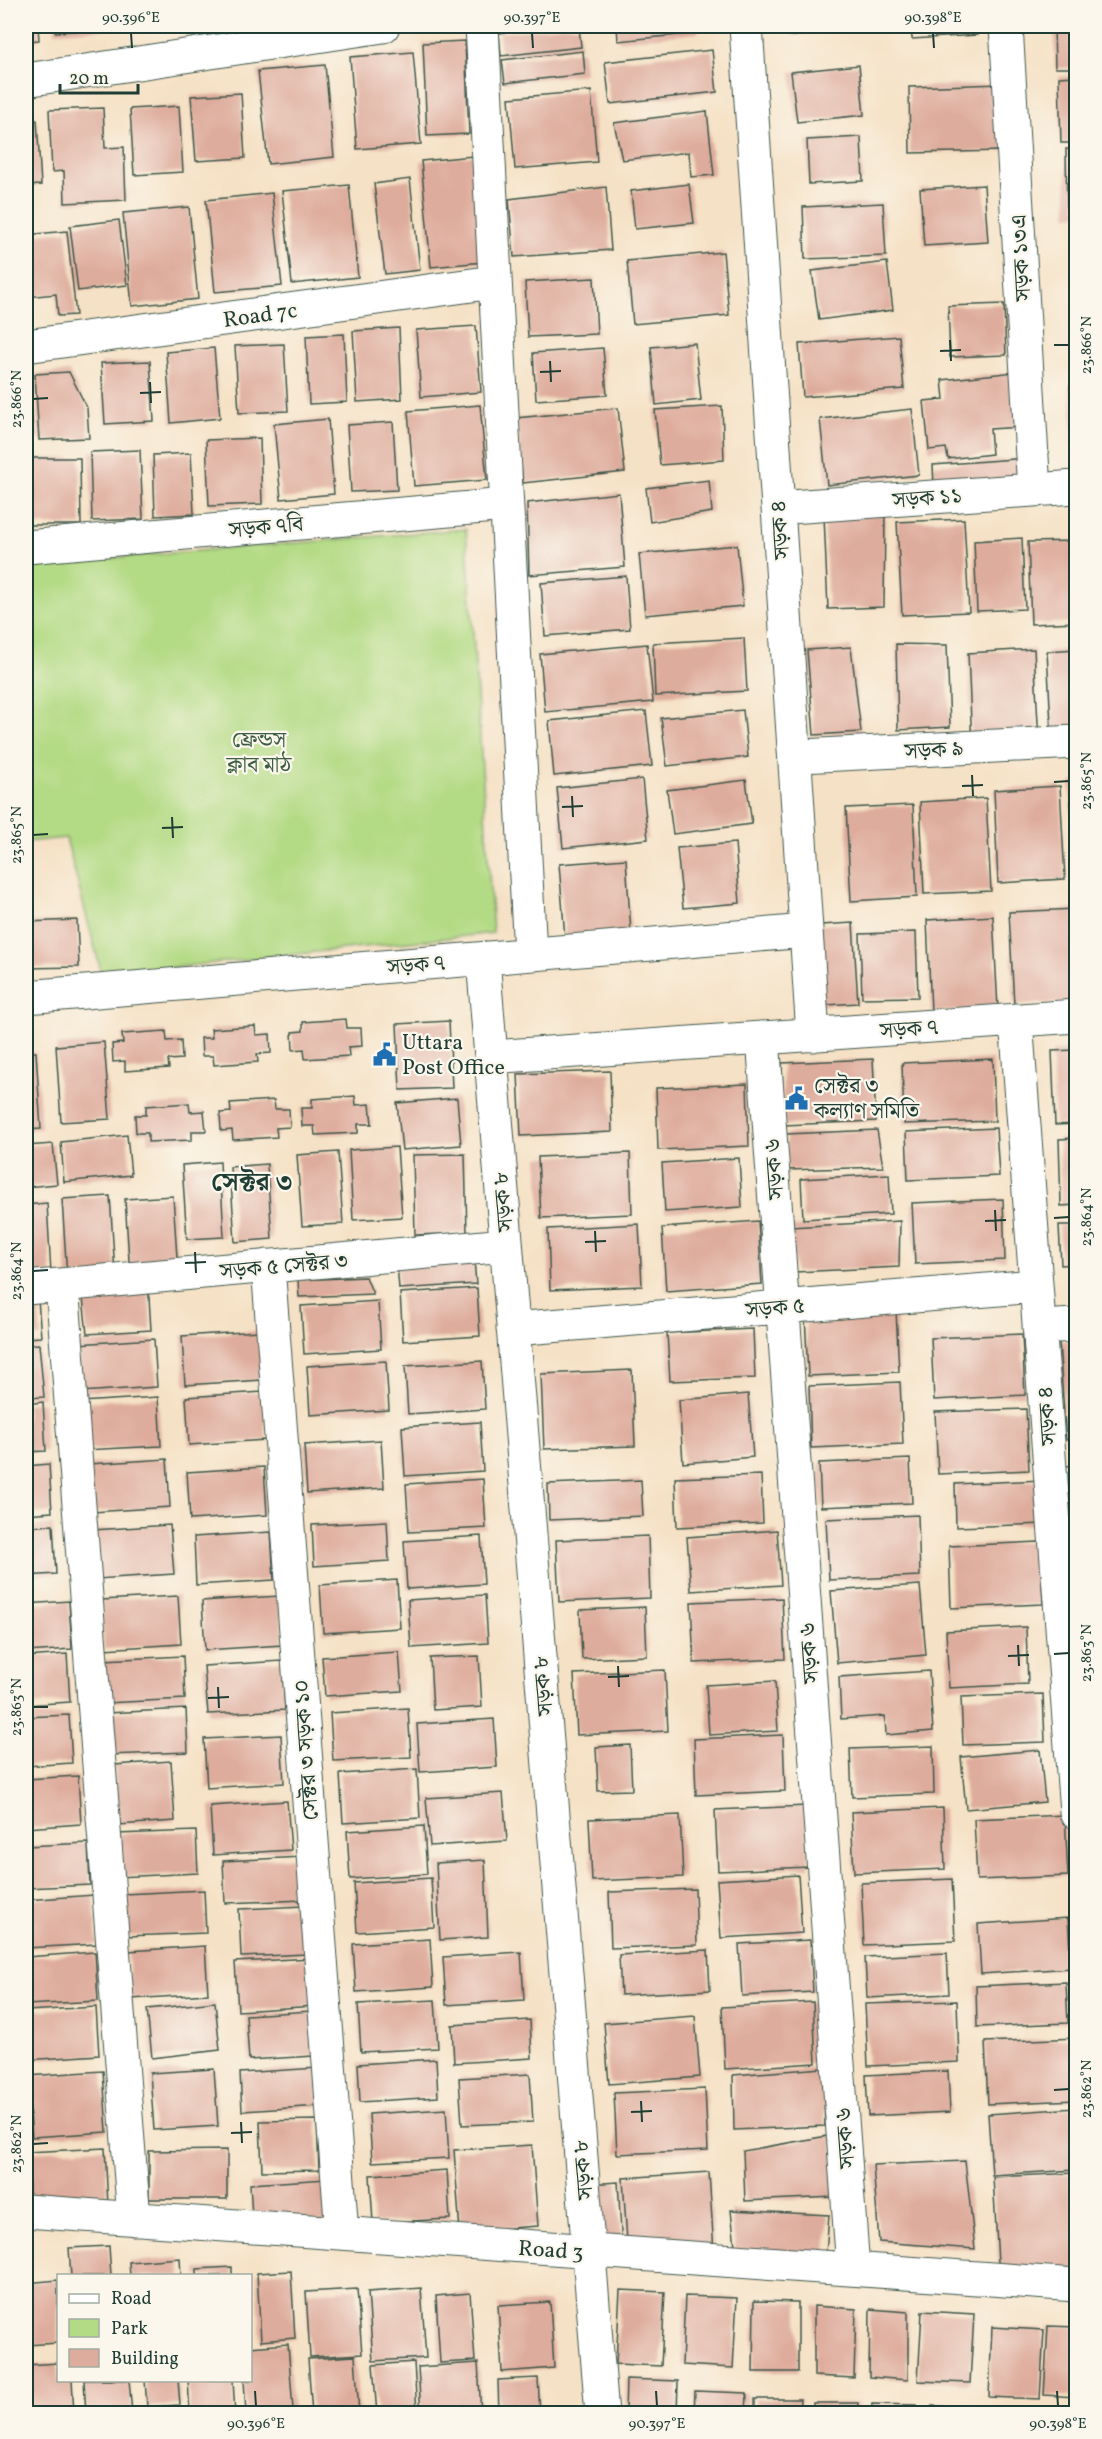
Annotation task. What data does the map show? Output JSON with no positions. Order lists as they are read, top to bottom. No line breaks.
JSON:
{"streets":{"street":["সড়ক ১৩এ","Road 7c","সড়ক ১১","সড়ক ৭বি","সড়ক ৪","সড়ক ৯","সড়ক ৭","সড়ক ৬","সড়ক ৮","সড়ক ৫ সেক্টর ৩","সড়ক ৫","সেক্টর ৩ সড়ক ১০","Road 3"]},"crossings":[["সড়ক ১৩এ","সড়ক ১১"],["সড়ক ১১","সড়ক ৪"],["সড়ক ৪","সড়ক ৯"],["সড়ক ৪","সড়ক ৭"],["সড়ক ৪","সড়ক ৫"],["সড়ক ৭","সড়ক ৬"],["সড়ক ৭","সড়ক ৮"],["সড়ক ৬","সড়ক ৫"],["সড়ক ৬","Road 3"],["সড়ক ৮","সড়ক ৫ সেক্টর ৩"],["সড়ক ৮","সড়ক ৫"],["সড়ক ৮","Road 3"],["সড়ক ৫ সেক্টর ৩","সেক্টর ৩ সড়ক ১০"],["সেক্টর ৩ সড়ক ১০","Road 3"]],"districts":["সেক্টর ৩"],"parks":["ফ্রেন্ডস ক্লাব মাঠ"],"places":{"public building":["Uttara Post Office","সেক্টর ৩ কল্যাণ সমিতি"]},"legend":["Road","Park","Building"],"scale_bar":"20 m","coordinates":["90.396°E","90.397°E","90.398°E","23.866°N","23.865°N","23.864°N","23.863°N","23.862°N"]}
